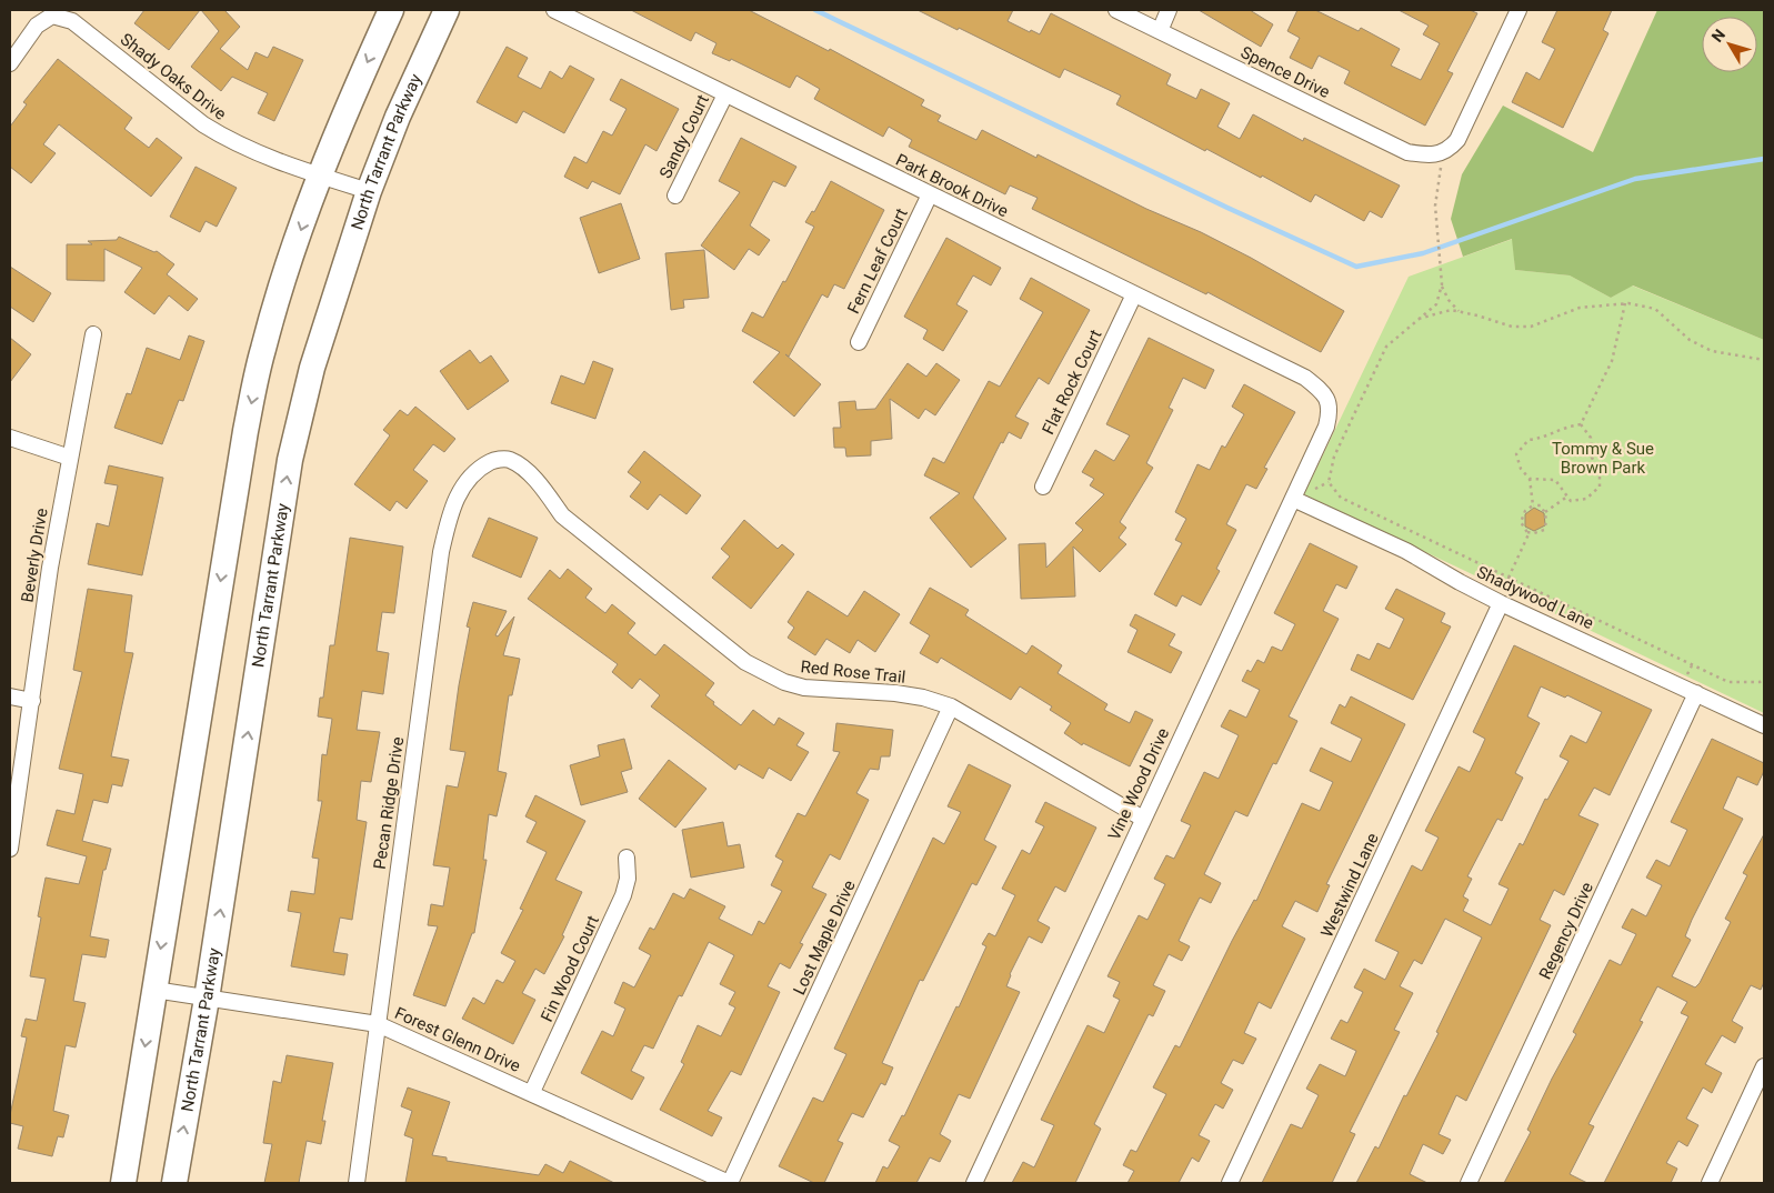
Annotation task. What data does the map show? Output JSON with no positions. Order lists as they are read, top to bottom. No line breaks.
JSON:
{"streets":{"main road":["North Tarrant Parkway"],"street":["Spence Drive","Shady Oaks Drive","Sandy Court","Park Brook Drive","Fern Leaf Court","Flat Rock Court","Beverly Drive","Shadywood Lane","Red Rose Trail","Vine Wood Drive","Pecan Ridge Drive","Westwind Lane","Regency Drive","Lost Maple Drive","Fin Wood Court","Forest Glenn Drive"]},"crossings":[["Shady Oaks Drive","North Tarrant Parkway"],["Sandy Court","Park Brook Drive"],["North Tarrant Parkway","Forest Glenn Drive"],["Park Brook Drive","Fern Leaf Court"],["Park Brook Drive","Flat Rock Court"],["Park Brook Drive","Vine Wood Drive"],["Shadywood Lane","Vine Wood Drive"],["Shadywood Lane","Westwind Lane"],["Shadywood Lane","Regency Drive"],["Red Rose Trail","Vine Wood Drive"],["Red Rose Trail","Pecan Ridge Drive"],["Red Rose Trail","Lost Maple Drive"],["Pecan Ridge Drive","Forest Glenn Drive"],["Lost Maple Drive","Forest Glenn Drive"],["Fin Wood Court","Forest Glenn Drive"]],"parks":["Tommy & Sue Brown Park"],"north":"top left"}
